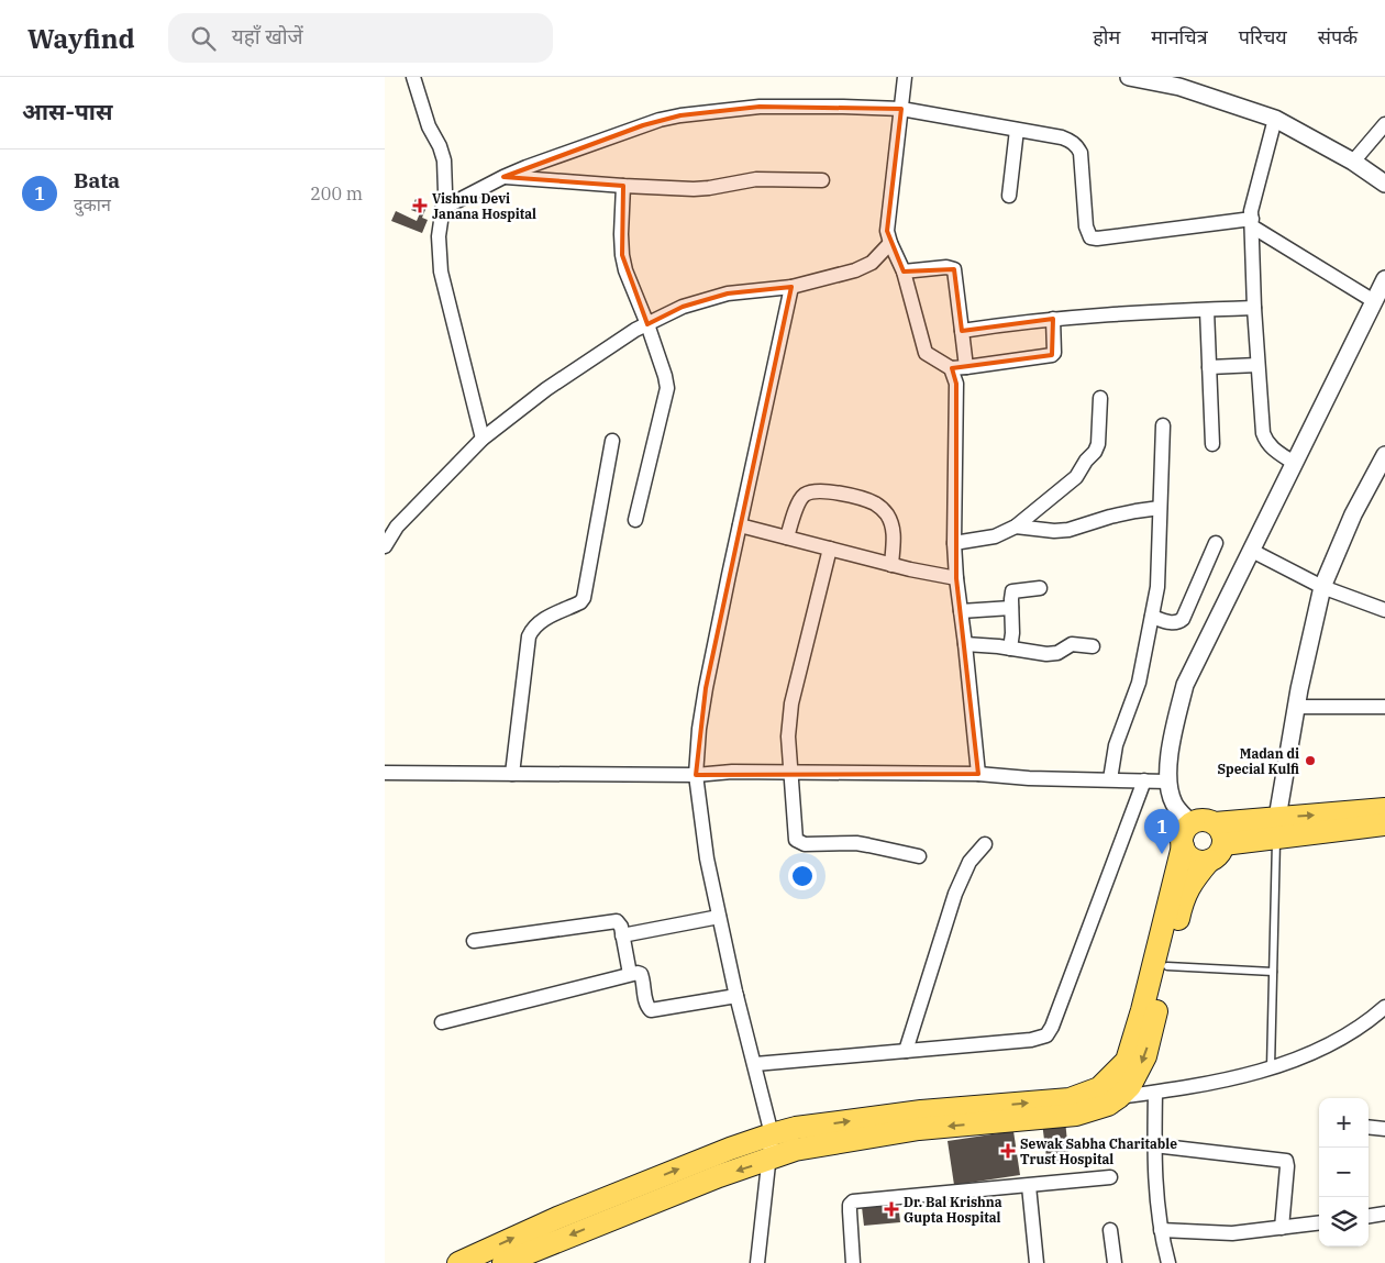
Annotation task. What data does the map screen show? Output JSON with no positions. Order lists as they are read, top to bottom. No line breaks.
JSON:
{"places":{"health":["Vishnu Devi Janana Hospital","Sewak Sabha Charitable Trust Hospital","Dr. Bal Krishna Gupta Hospital"],"other":["Madan di Special Kulfi"]},"page":{"header":"Wayfind","search":"यहाँ खोजें","nav":["होम","मानचित्र","परिचय","संपर्क"],"heading":"आस-पास","list":[{"mark":"1","name":"Bata","note":"दुकान","value":"200 m"}],"pins":"1","map_buttons":["+","−"]}}
